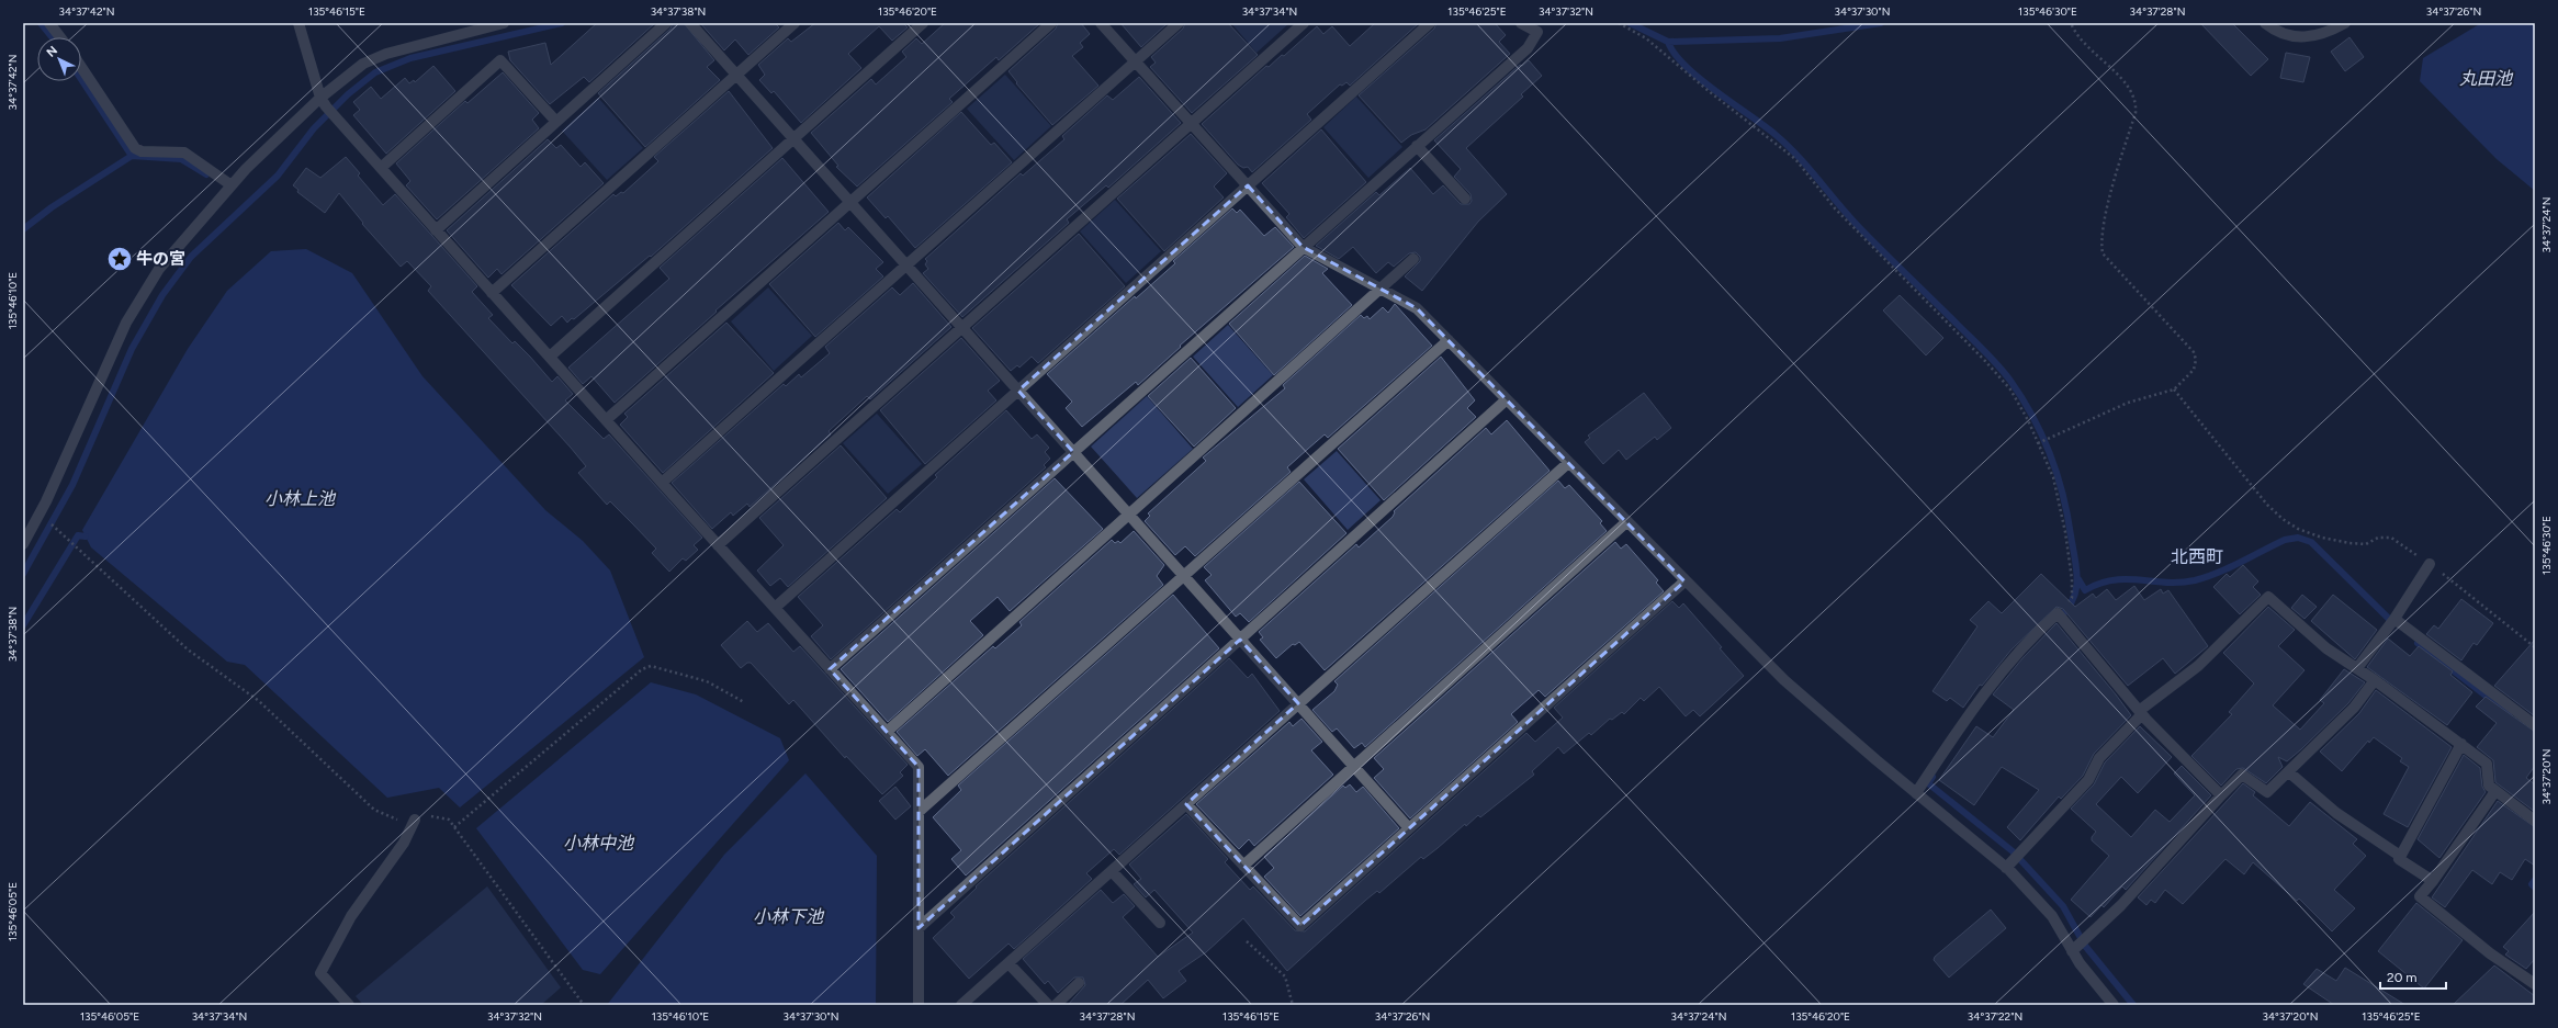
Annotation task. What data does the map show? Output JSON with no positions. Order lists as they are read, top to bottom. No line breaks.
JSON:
{"districts":["北西町"],"water":["丸田池","小林上池","小林中池","小林下池"],"places":{"place":["牛の宮"]},"scale_bar":"20 m","north":"top left","coordinates":["34°37'42\"N","135°46'15\"E","34°37'38\"N","135°46'20\"E","34°37'34\"N","135°46'25\"E","34°37'32\"N","34°37'30\"N","135°46'30\"E","34°37'28\"N","34°37'26\"N","34°37'24\"N","135°46'10\"E","34°37'20\"N","135°46'05\"E","34°37'22\"N"]}
